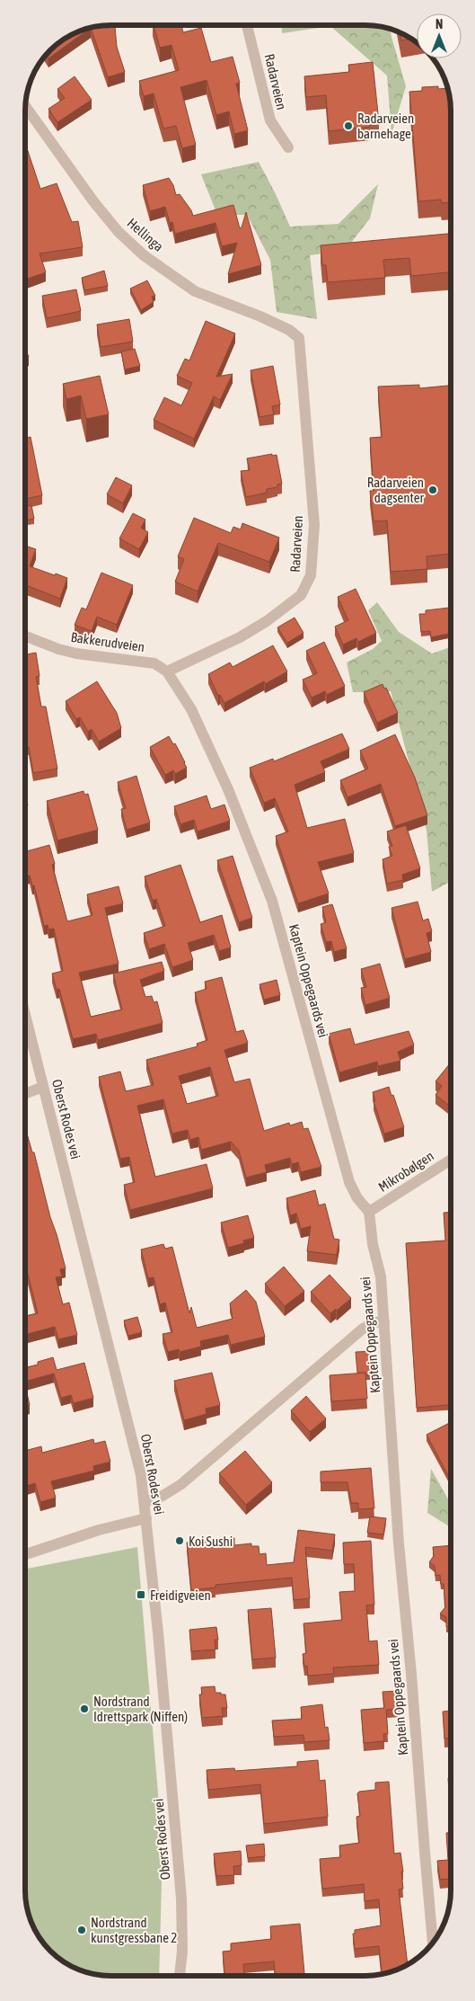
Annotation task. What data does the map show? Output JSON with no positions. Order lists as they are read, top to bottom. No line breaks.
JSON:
{"streets":{"street":["Radarveien","Hellinga","Bakkerudveien","Kaptein Oppegaards vei","Oberst Rodes vei","Mikrobølgen"]},"crossings":[["Radarveien","Hellinga"],["Radarveien","Bakkerudveien"],["Radarveien","Kaptein Oppegaards vei"],["Bakkerudveien","Kaptein Oppegaards vei"],["Kaptein Oppegaards vei","Mikrobølgen"]],"places":{"other":["Radarveien barnehage","Radarveien dagsenter","Koi Sushi","Nordstrand Idrettspark (Niffen)","Nordstrand kunstgressbane 2"],"transit":["Freidigveien"]},"north":"top"}
